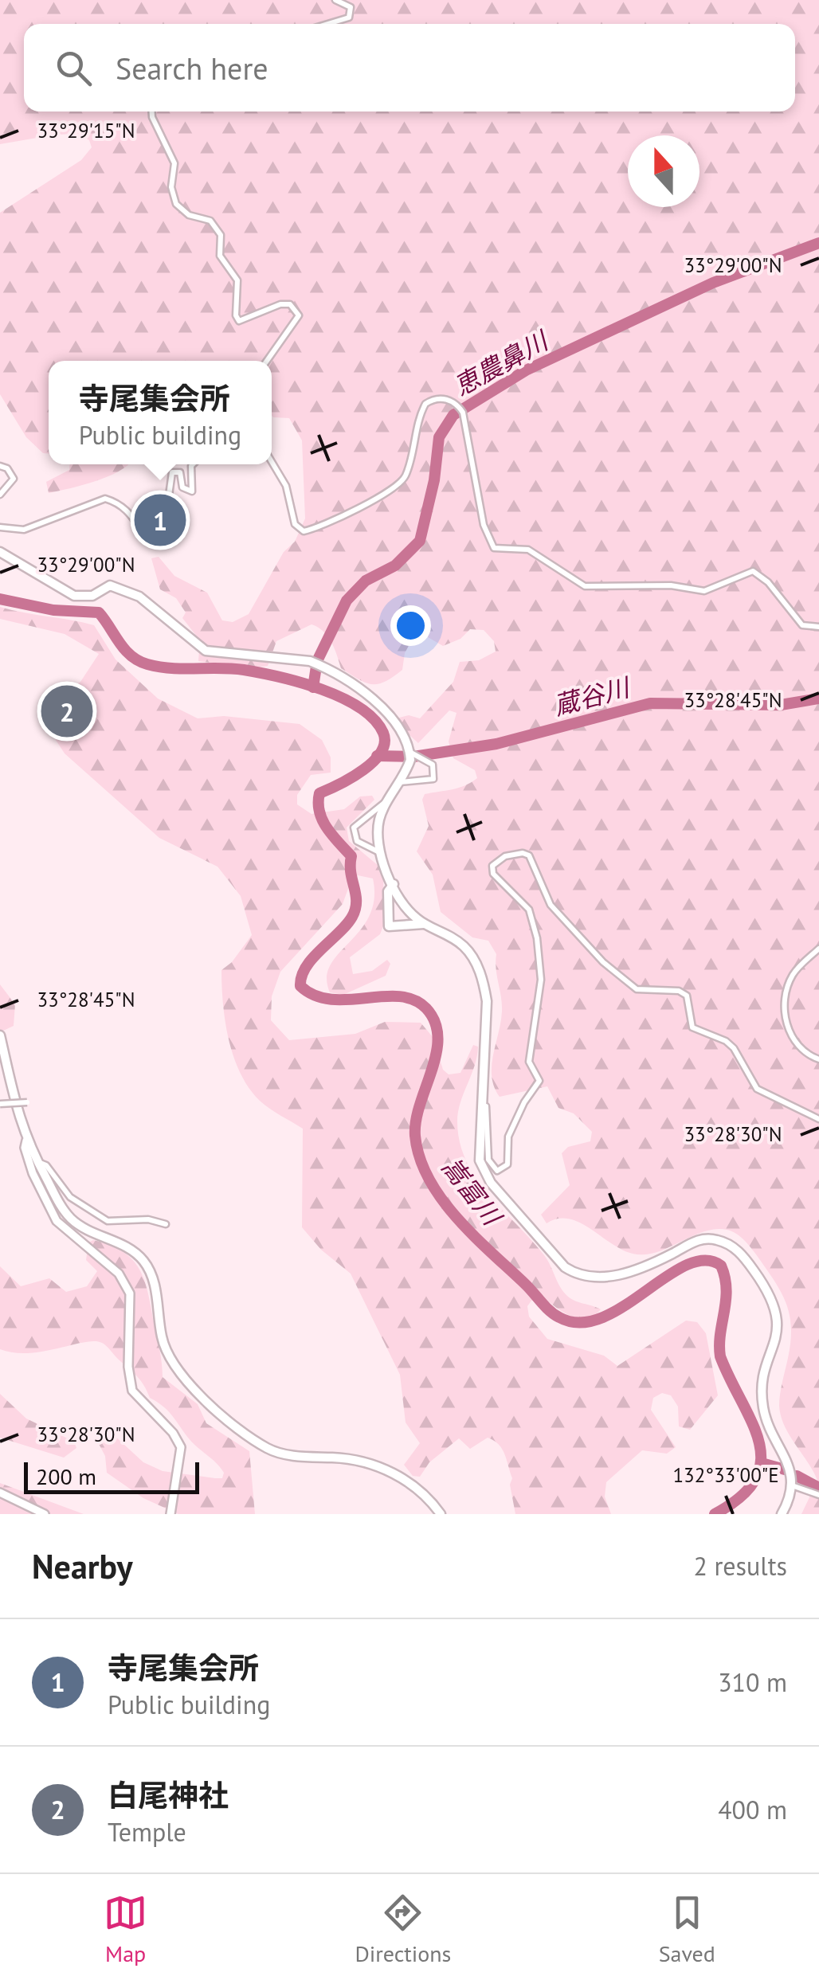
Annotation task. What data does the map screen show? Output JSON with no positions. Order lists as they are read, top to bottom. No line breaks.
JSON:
{"water":["恵農鼻川","蔵谷川","嵩富川"],"scale_bar":"200 m","north":"top","page":{"search":"Search here","popup":["寺尾集会所","Public building"],"pins":["1","2"],"scale":"200 m","heading":["Nearby","2 results"],"list":[{"mark":"1","name":"寺尾集会所","note":"Public building","value":"310 m"},{"mark":"2","name":"白尾神社","note":"Temple","value":"400 m"}],"nav":["Map","Directions","Saved"]},"coordinates":["33°29'15\"N","33°29'00\"N","33°28'45\"N","33°28'30\"N","132°33'00\"E"]}
